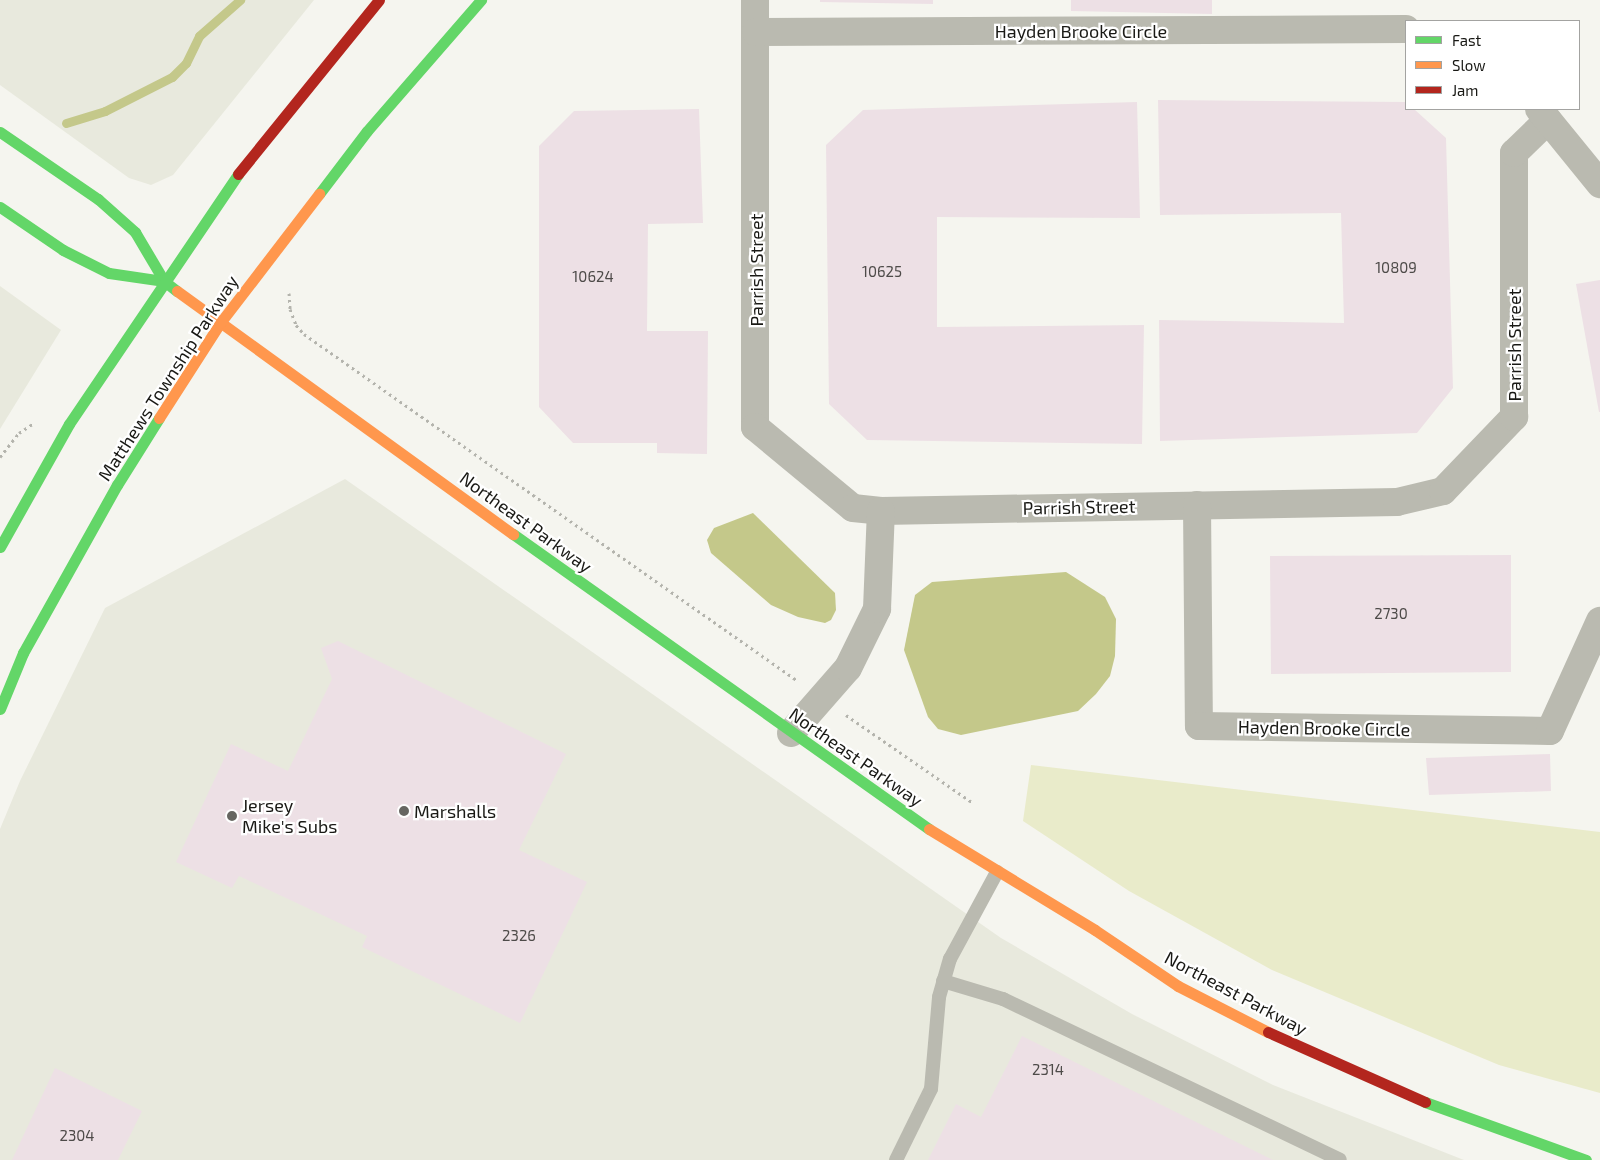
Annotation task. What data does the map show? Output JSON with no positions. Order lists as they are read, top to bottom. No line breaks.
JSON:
{"streets":{"street":["Hayden Brooke Circle","Parrish Street","Matthews Township Parkway","Northeast Parkway"]},"crossings":[["Hayden Brooke Circle","Parrish Street"],["Matthews Township Parkway","Northeast Parkway"]],"places":["Marshalls","Jersey Mike's Subs"],"house_numbers":["10809","10625","10624","2730","2326","2314","2304"],"legend":["Fast","Slow","Jam"]}
